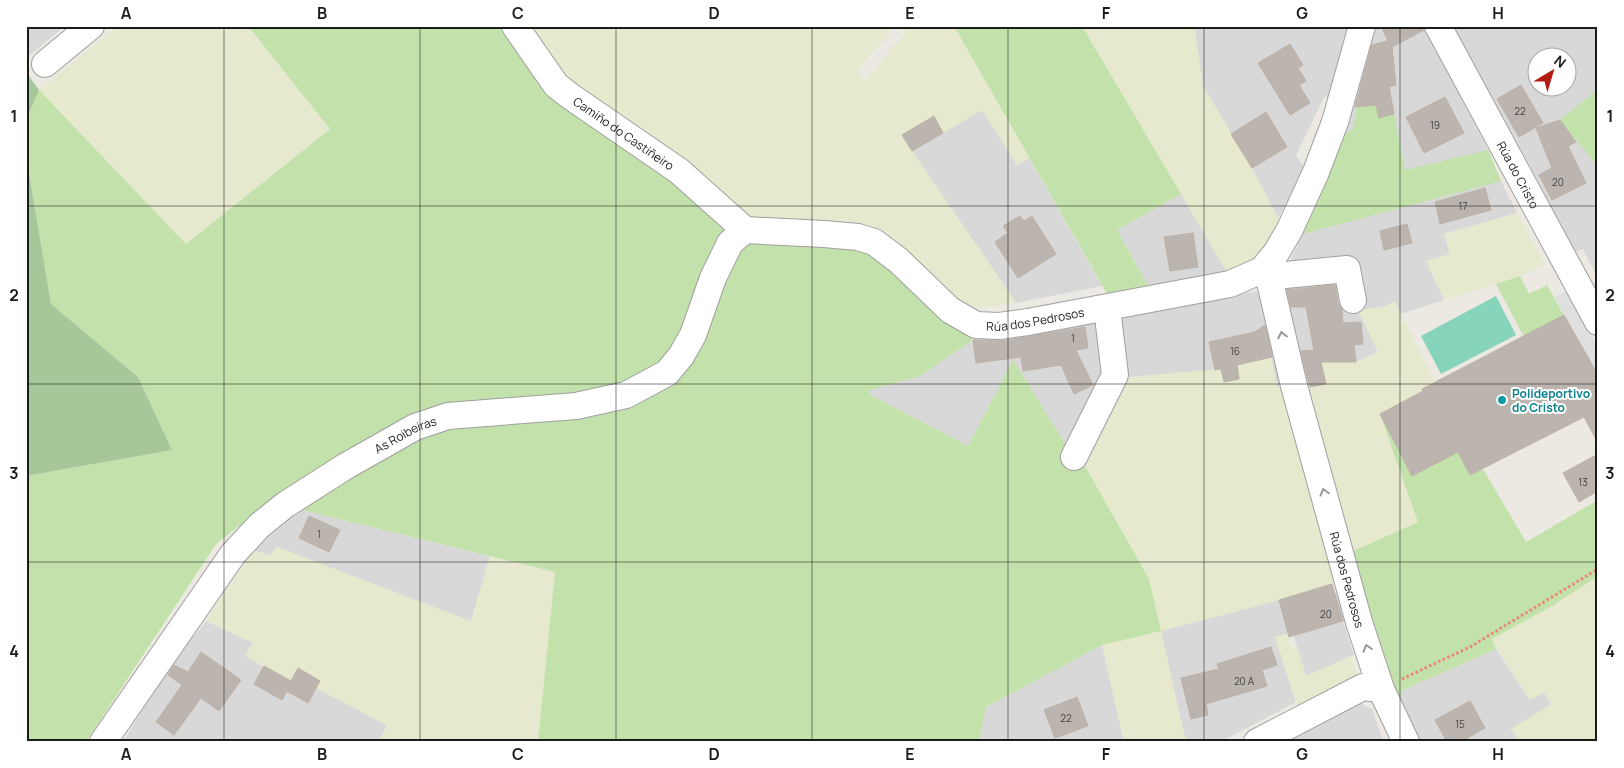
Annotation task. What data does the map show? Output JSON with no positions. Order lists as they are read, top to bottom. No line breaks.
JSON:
{"streets":{"street":["Camiño do Castiñeiro","Rúa do Cristo","Rúa dos Pedrosos","As Roibeiras"]},"crossings":[["Camiño do Castiñeiro","Rúa dos Pedrosos"],["Camiño do Castiñeiro","As Roibeiras"],["Rúa dos Pedrosos","As Roibeiras"]],"places":["Polideportivo do Cristo"],"house_numbers":["22","19","20","17","1","16","13","1","20","20 A","22","15"],"north":"top right","grid":{"columns":["A","B","C","D","E","F","G","H"],"rows":["1","2","3","4"]}}
